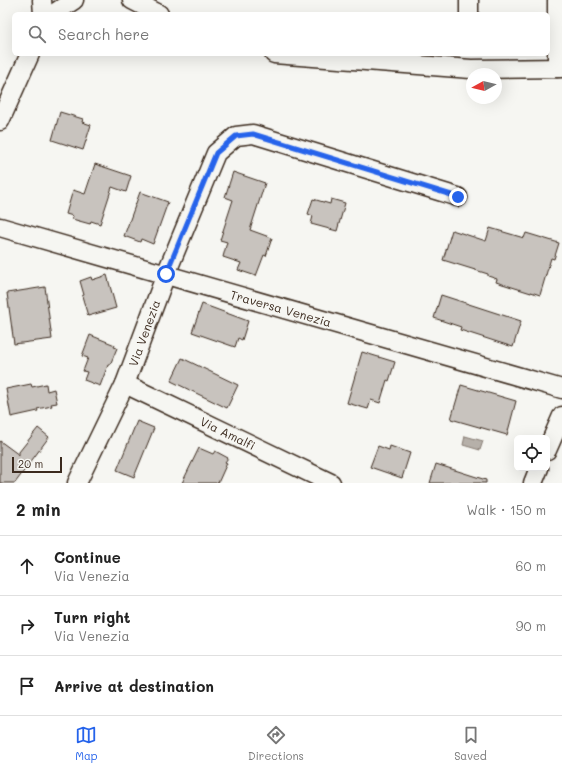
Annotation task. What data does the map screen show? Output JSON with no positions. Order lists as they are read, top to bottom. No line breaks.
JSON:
{"streets":{"street":["Traversa Venezia","Via Venezia","Via Amalfi"]},"crossings":[["Traversa Venezia","Via Venezia"],["Via Venezia","Via Amalfi"]],"scale_bar":"20 m","north":"left","page":{"search":"Search here","scale":"20 m","heading":["2 min","Walk · 150 m"],"list":[["Continue","Via Venezia","60 m"],["Turn right","Via Venezia","90 m"],"Arrive at destination"],"nav":["Map","Directions","Saved"]}}
